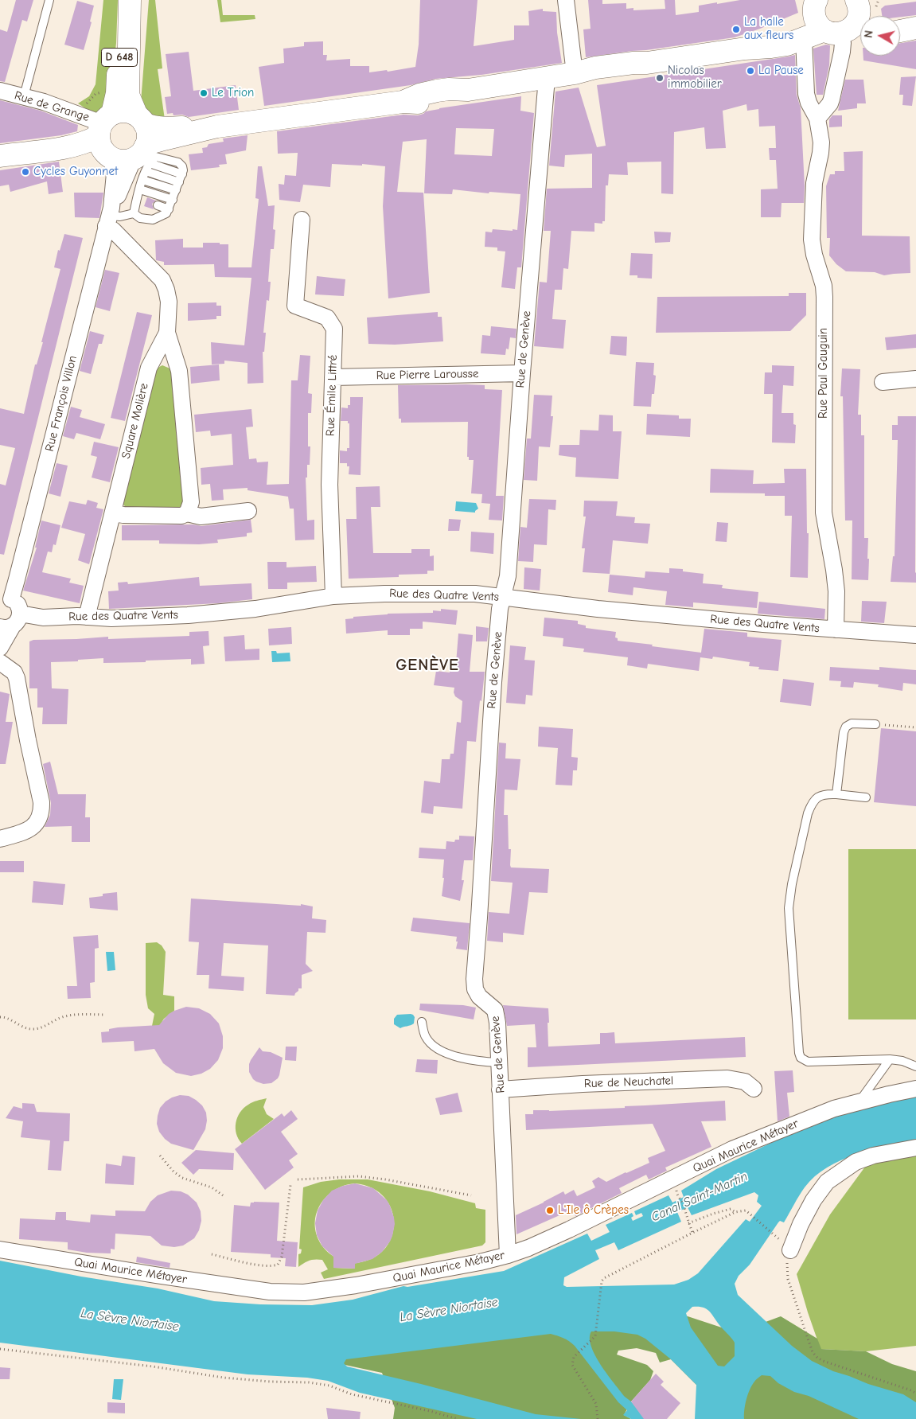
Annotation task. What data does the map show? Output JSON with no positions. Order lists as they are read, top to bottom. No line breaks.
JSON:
{"streets":{"main road":["D 648"],"street":["Rue de Grange","Rue de Genève","Rue Paul Gauguin","Rue Pierre Larousse","Rue Émile Littré","Rue François Villon","Square Molière","Rue des Quatre Vents","Rue de Neuchatel","Quai Maurice Métayer"]},"crossings":[["D 648","Rue de Grange"],["D 648","Rue François Villon"],["Rue de Grange","Rue François Villon"],["Rue de Genève","Rue Pierre Larousse"],["Rue de Genève","Rue des Quatre Vents"],["Rue de Genève","Rue de Neuchatel"],["Rue de Genève","Quai Maurice Métayer"],["Rue Paul Gauguin","Rue des Quatre Vents"],["Rue Pierre Larousse","Rue Émile Littré"],["Rue Émile Littré","Rue des Quatre Vents"],["Rue François Villon","Square Molière"],["Square Molière","Rue des Quatre Vents"]],"districts":["GENÈVE"],"water":["Canal Saint-Martin","La Sèvre Niortaise"],"places":["La halle aux fleurs","La Pause","Nicolas immobilier","Le Trion","Cycles Guyonnet","L'Ile ô Crèpes"],"north":"left"}
